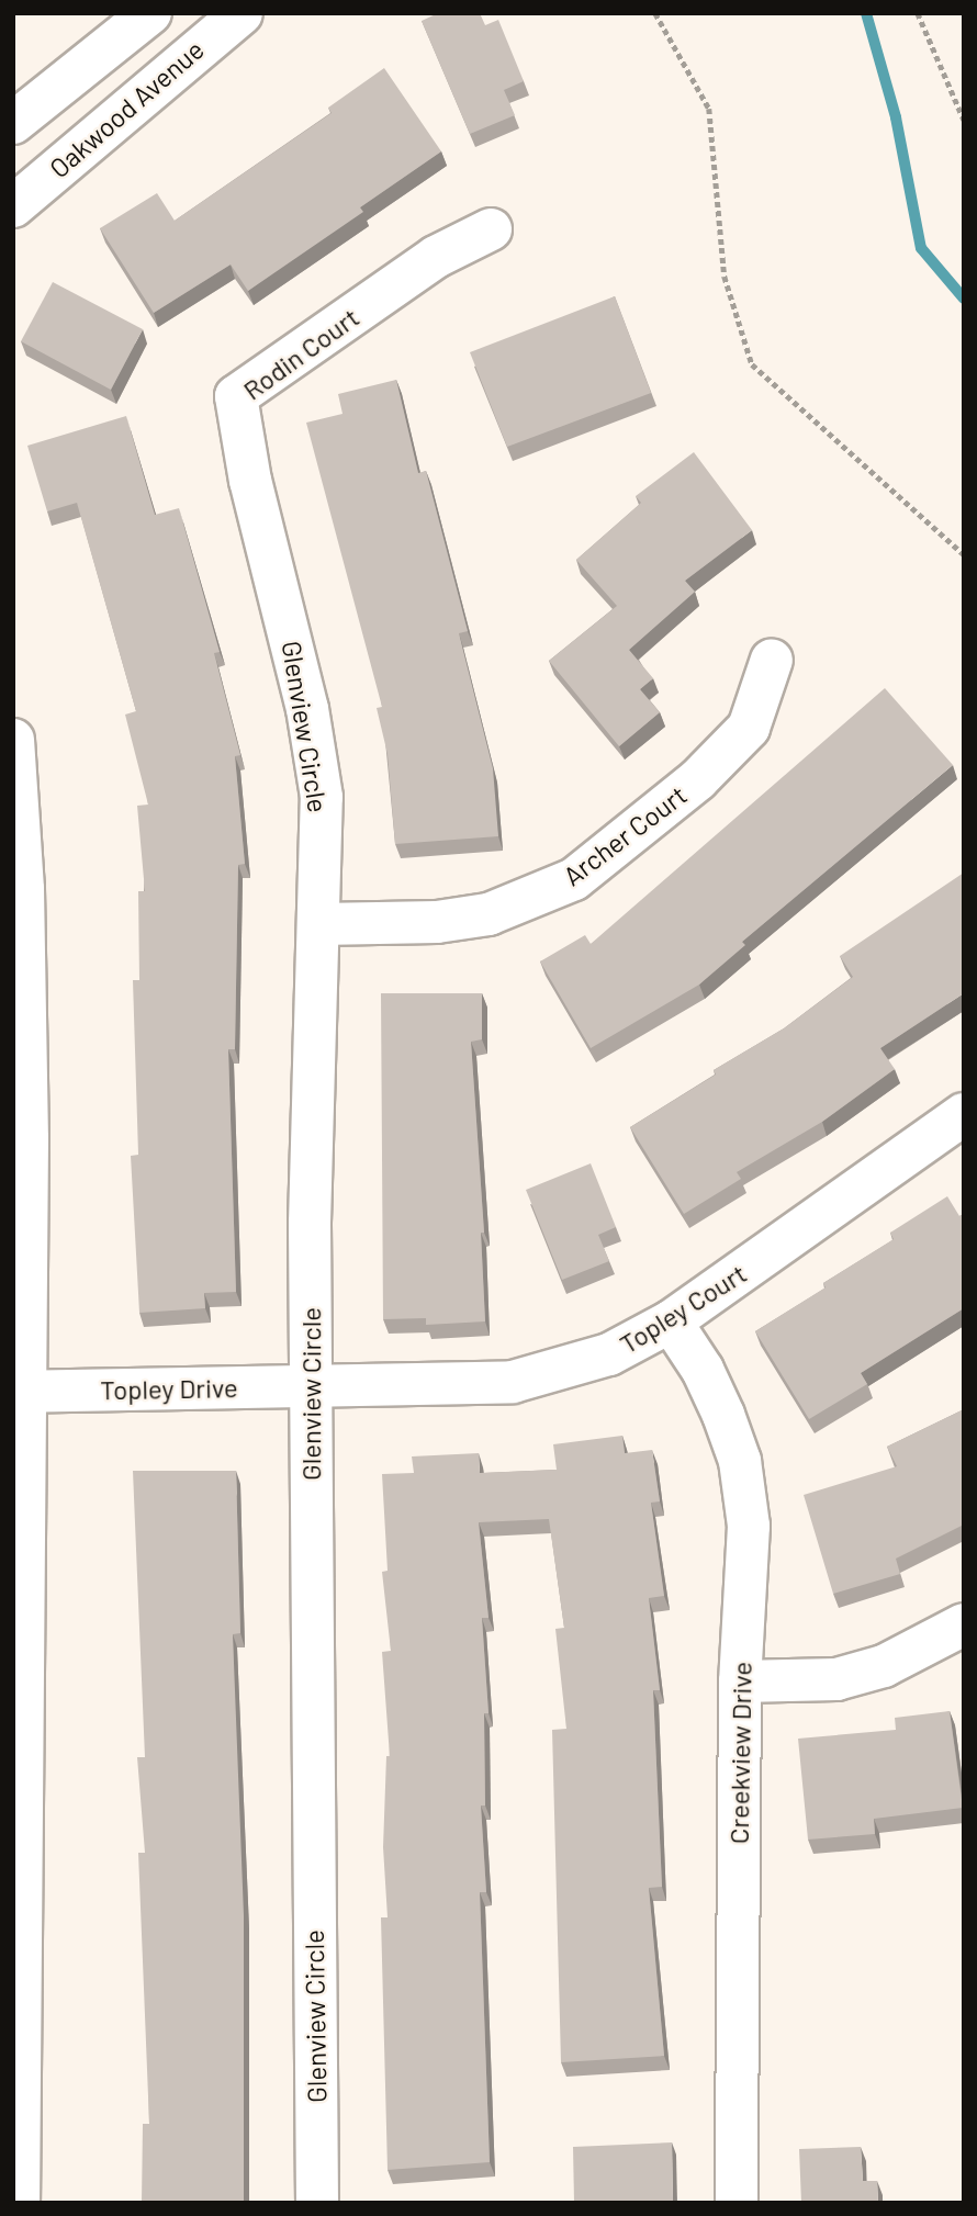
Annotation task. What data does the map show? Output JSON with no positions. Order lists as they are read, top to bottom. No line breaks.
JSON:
{"streets":{"street":["Oakwood Avenue","Rodin Court","Glenview Circle","Archer Court","Topley Court","Topley Drive","Creekview Drive"]},"crossings":[["Rodin Court","Glenview Circle"],["Glenview Circle","Archer Court"],["Glenview Circle","Topley Court"],["Glenview Circle","Topley Drive"],["Topley Court","Topley Drive"],["Topley Court","Creekview Drive"]]}
